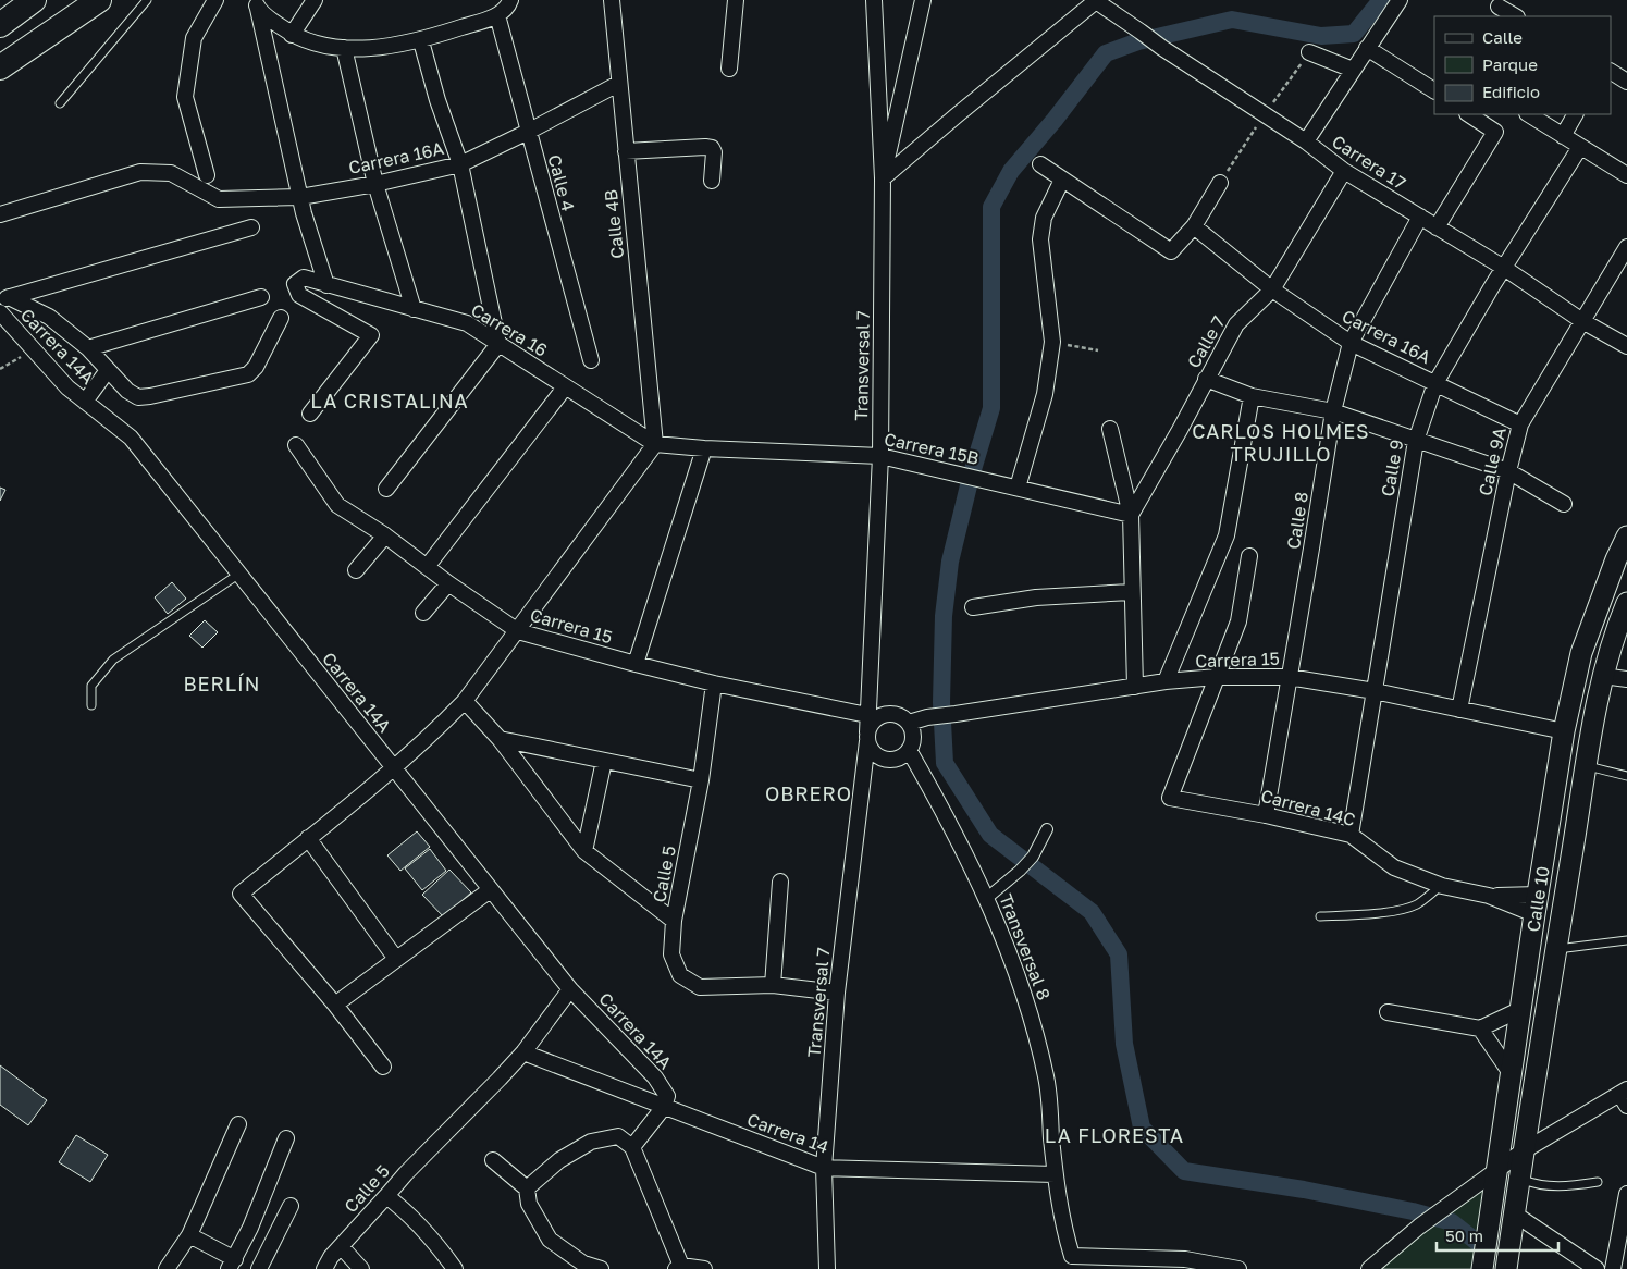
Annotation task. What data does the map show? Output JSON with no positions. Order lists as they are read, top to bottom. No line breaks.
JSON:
{"streets":{"main road":["Calle 10"],"street":["Carrera 16A","Carrera 17","Calle 4","Calle 4B","Carrera 16","Calle 7","Carrera 14A","Transversal 7","Carrera 15B","Calle 9A","Calle 9","Calle 8","Carrera 15","Carrera 14C","Calle 5","Transversal 8","Carrera 14"]},"crossings":[["Carrera 16A","Calle 4"],["Carrera 16A","Calle 4B"],["Carrera 16A","Calle 7"],["Carrera 16A","Calle 9A"],["Carrera 16A","Calle 9"],["Carrera 16A","Calle 8"],["Carrera 17","Calle 7"],["Carrera 17","Calle 9A"],["Carrera 17","Calle 9"],["Carrera 17","Calle 8"],["Calle 4B","Carrera 16"],["Calle 4B","Carrera 15B"],["Carrera 16","Carrera 15B"],["Calle 7","Carrera 15B"],["Carrera 14A","Calle 5"],["Carrera 14A","Carrera 14"],["Transversal 7","Carrera 15B"],["Transversal 7","Carrera 15"],["Transversal 7","Transversal 8"],["Transversal 7","Carrera 14"],["Calle 9A","Carrera 15"],["Calle 9","Carrera 15"],["Calle 9","Carrera 14C"],["Calle 8","Carrera 15"],["Calle 8","Carrera 14C"],["Carrera 15","Carrera 14C"],["Carrera 15","Calle 5"],["Carrera 15","Calle 10"],["Carrera 15","Transversal 8"],["Carrera 14C","Calle 10"],["Calle 5","Carrera 14"],["Transversal 8","Carrera 14"]],"districts":["LA CRISTALINA","CARLOS HOLMES TRUJILLO","BERLÍN","OBRERO","LA FLORESTA"],"legend":["Calle","Parque","Edificio"],"scale_bar":"50 m"}
